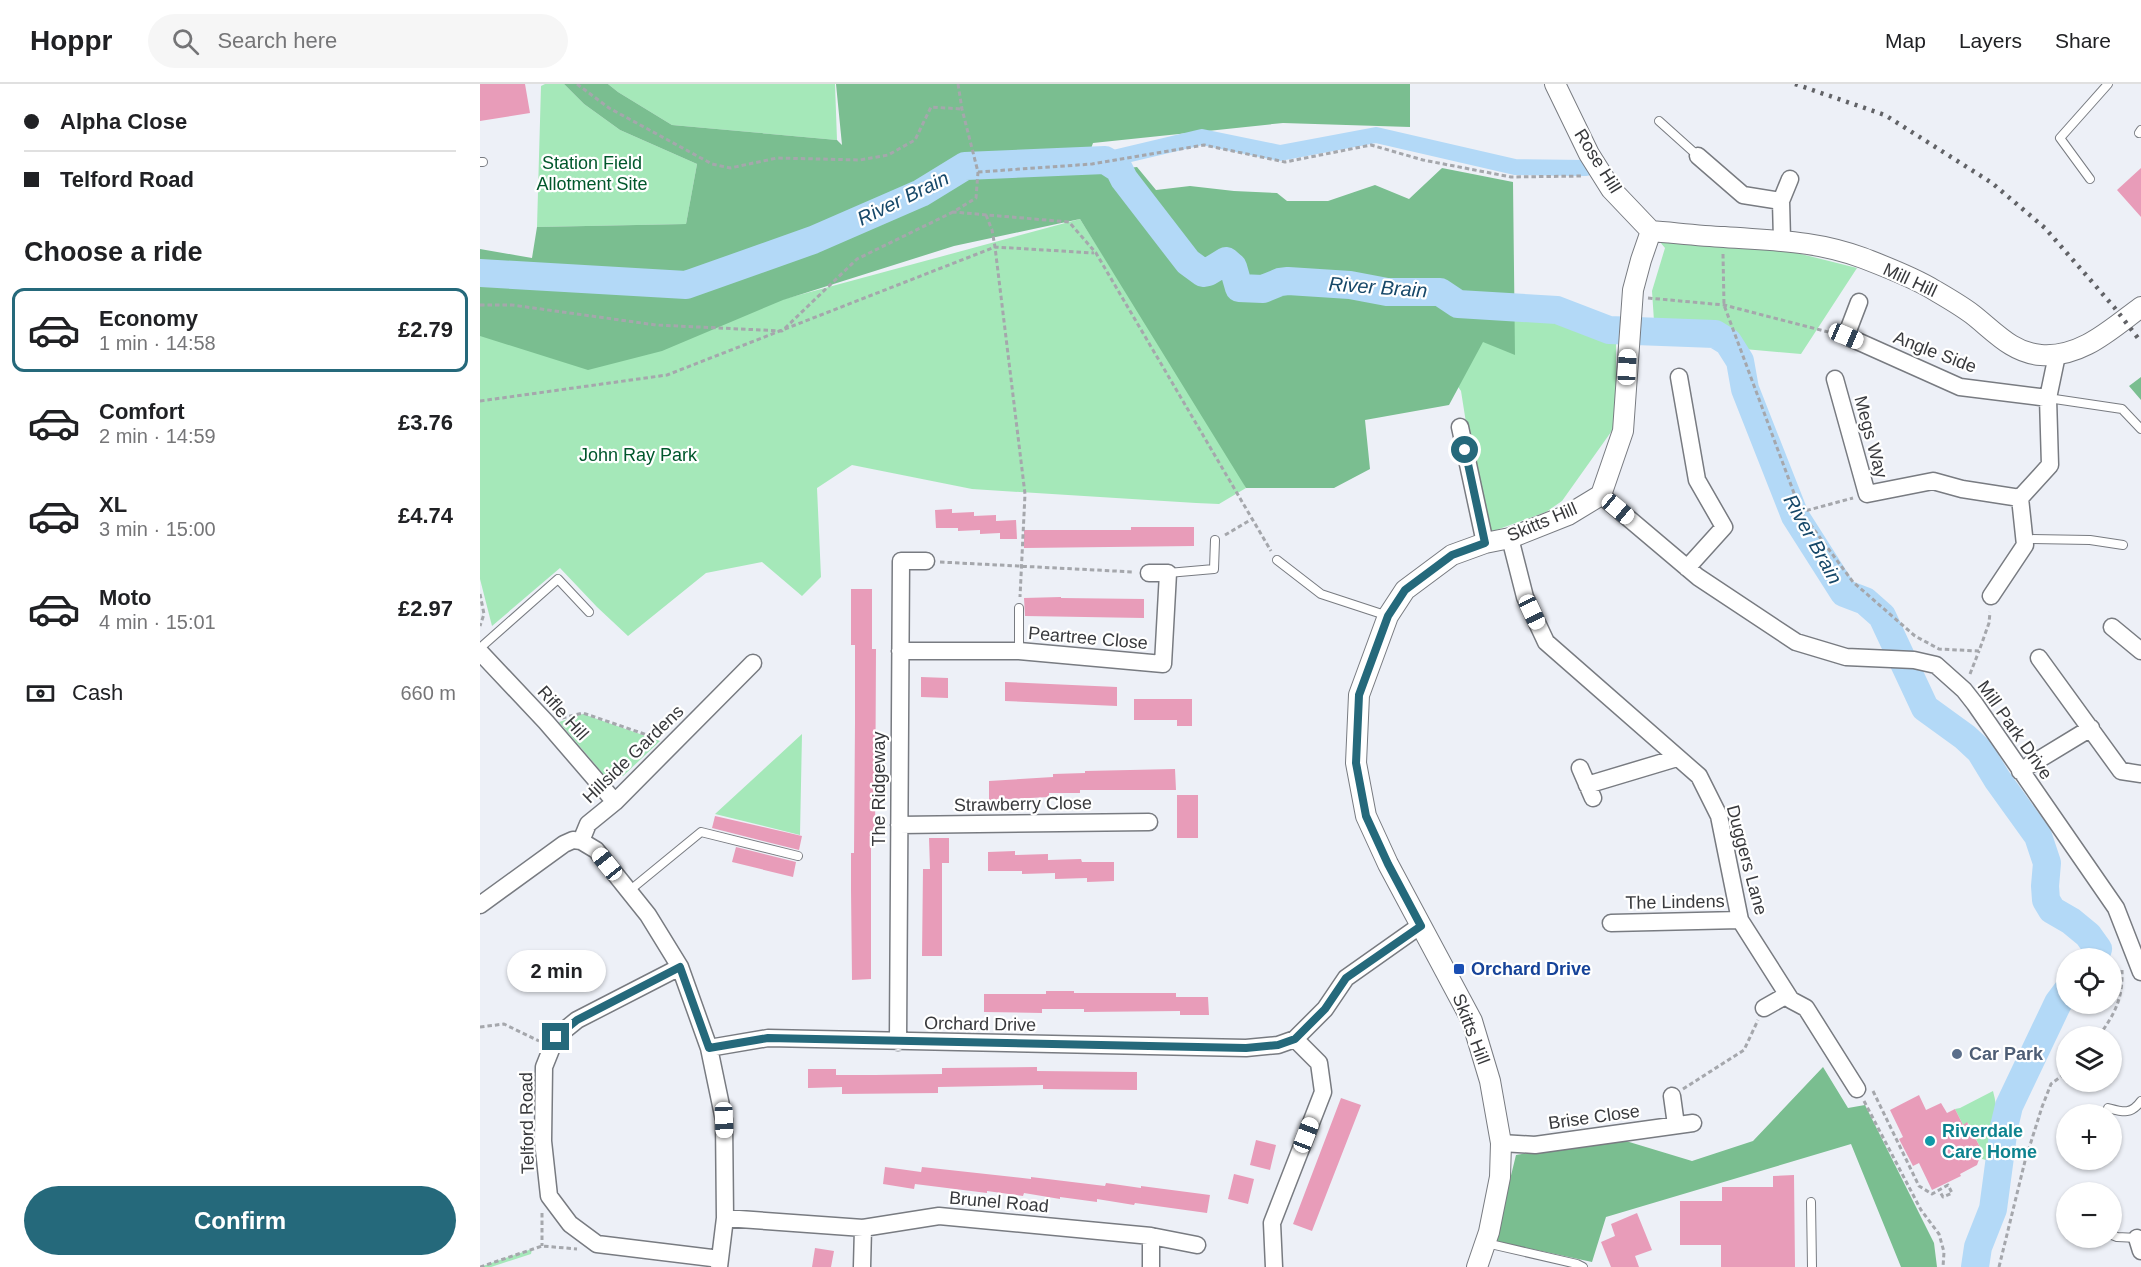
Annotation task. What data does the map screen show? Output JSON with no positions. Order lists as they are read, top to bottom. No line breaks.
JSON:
{"streets":{"street":["Rose Hill","Mill Hill","Angle Side","Megs Way","Skitts Hill","Peartree Close","Rifle Hill","Mill Park Drive","Hillside Gardens","The Ridgeway","Strawberry Close","Duggers Lane","The Lindens","Orchard Drive","Brise Close","Telford Road","Brunel Road"]},"crossings":[["Rose Hill","Mill Hill"],["Skitts Hill","Mill Park Drive"],["Skitts Hill","Duggers Lane"],["Skitts Hill","Brise Close"],["Peartree Close","The Ridgeway"],["Rifle Hill","Hillside Gardens"],["The Ridgeway","Strawberry Close"],["The Ridgeway","Orchard Drive"],["Duggers Lane","The Lindens"]],"water":["River Brain"],"parks":["Station Field Allotment Site","John Ray Park"],"places":{"transit":["Orchard Drive"],"other":["Car Park","Riverdale Care Home"]},"page":{"header":"Hoppr","search":"Search here","nav":["Map","Layers","Share"],"banner":["Alpha Close","Telford Road"],"heading":"Choose a ride","list":[{"name":"Economy","note":"1 min · 14:58","value":"£2.79"},{"name":"Comfort","note":"2 min · 14:59","value":"£3.76"},{"name":"XL","note":"3 min · 15:00","value":"£4.74"},{"name":"Moto","note":"4 min · 15:01","value":"£2.97"}],"pay":["Cash","660 m"],"map_buttons":["+","−"],"bubble":"2 min","buttons":"Confirm"}}
